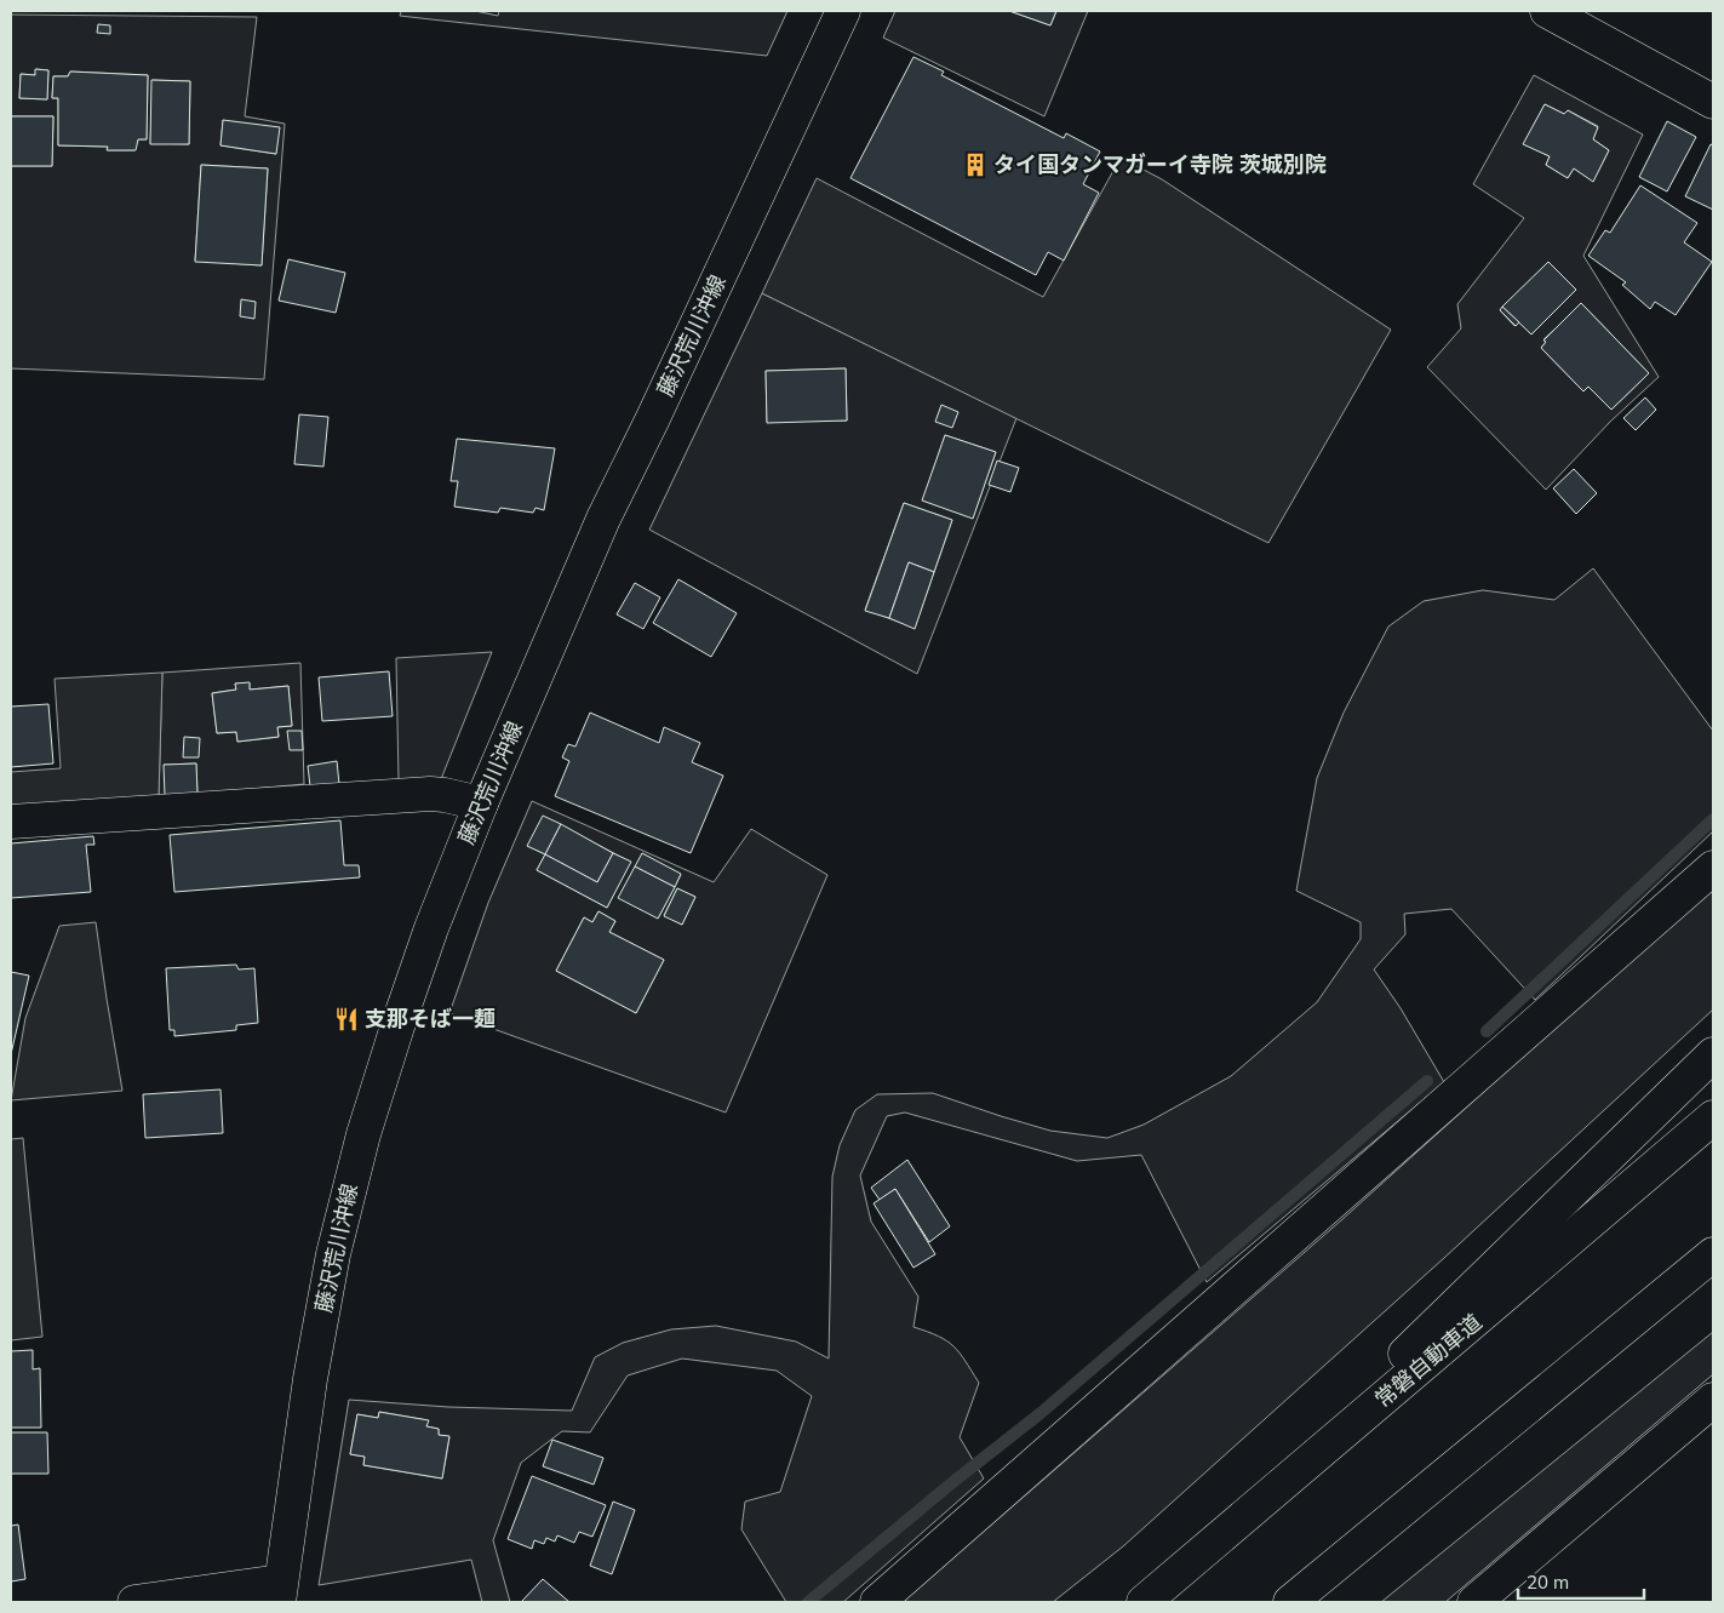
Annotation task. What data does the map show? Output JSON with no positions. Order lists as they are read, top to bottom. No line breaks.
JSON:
{"streets":{"main road":["藤沢荒川沖線","常磐自動車道"]},"places":{"building":["タイ国タンマガーイ寺院 茨城別院"],"restaurant":["支那そば一麺"]},"scale_bar":"20 m"}
